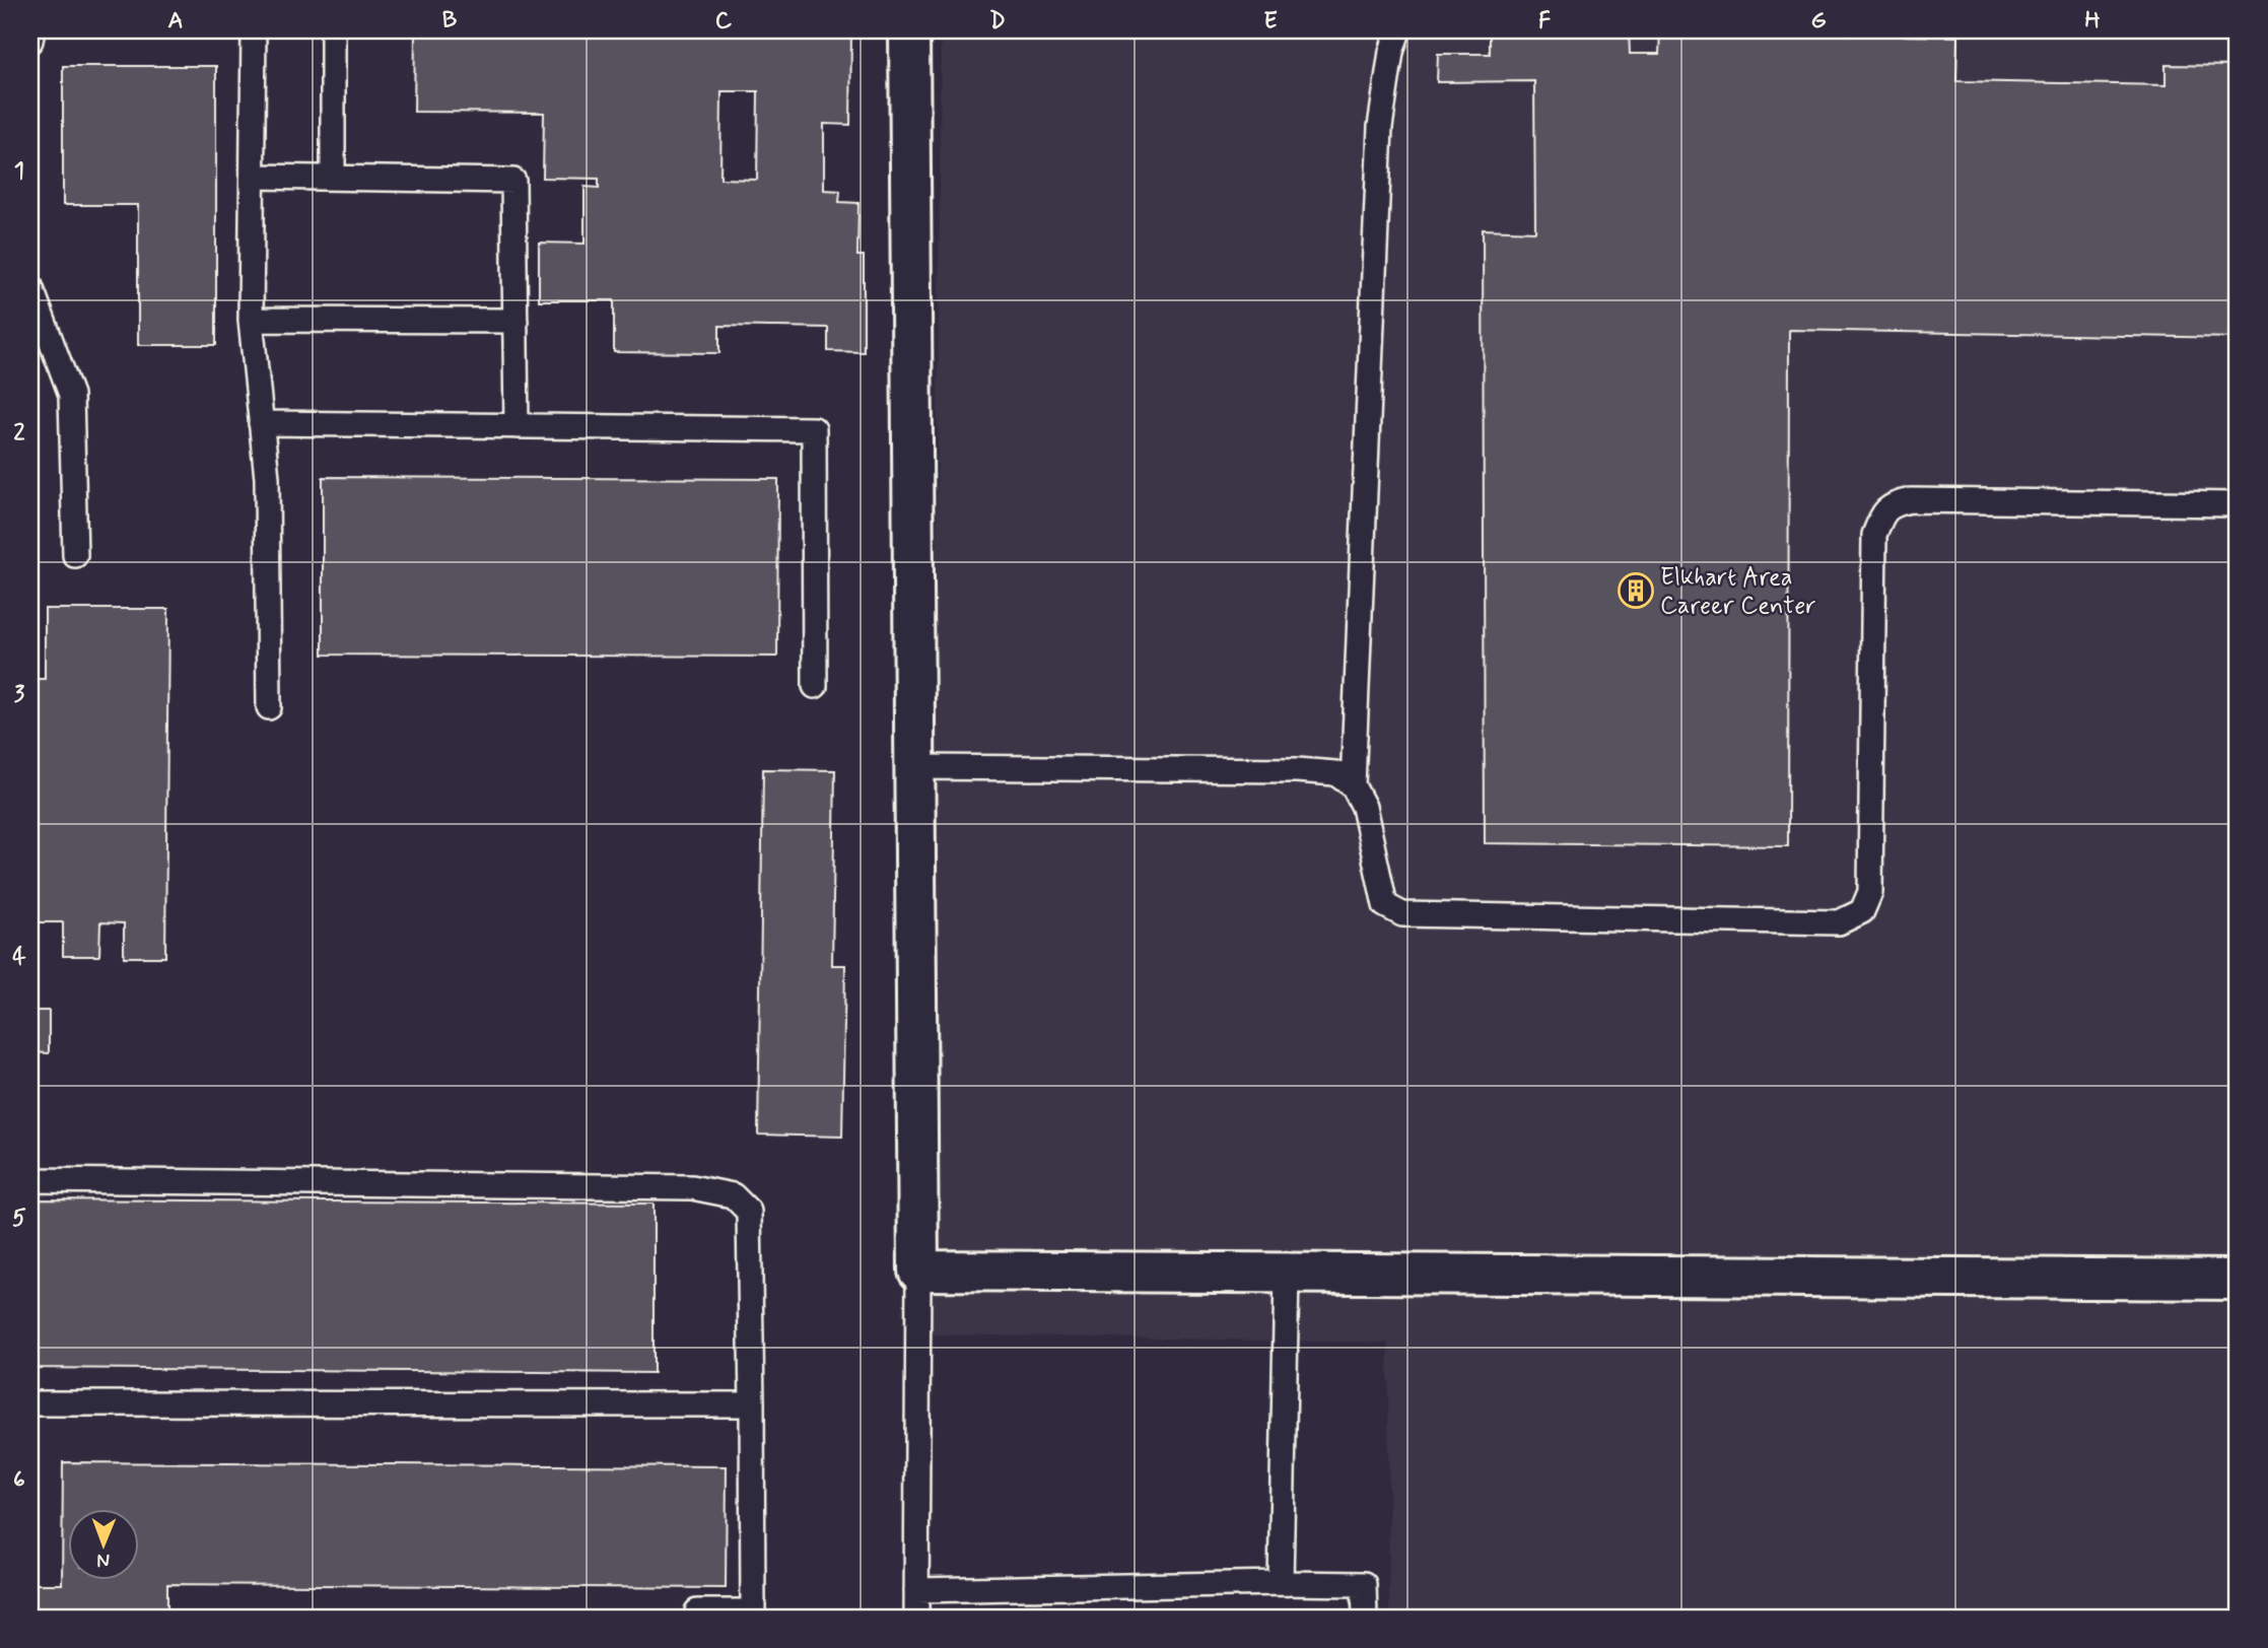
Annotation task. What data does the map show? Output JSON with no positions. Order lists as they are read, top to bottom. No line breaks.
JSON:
{"places":{"building":["Elkhart Area Career Center"]},"north":"bottom","grid":{"columns":["A","B","C","D","E","F","G","H"],"rows":["1","2","3","4","5","6"]}}
